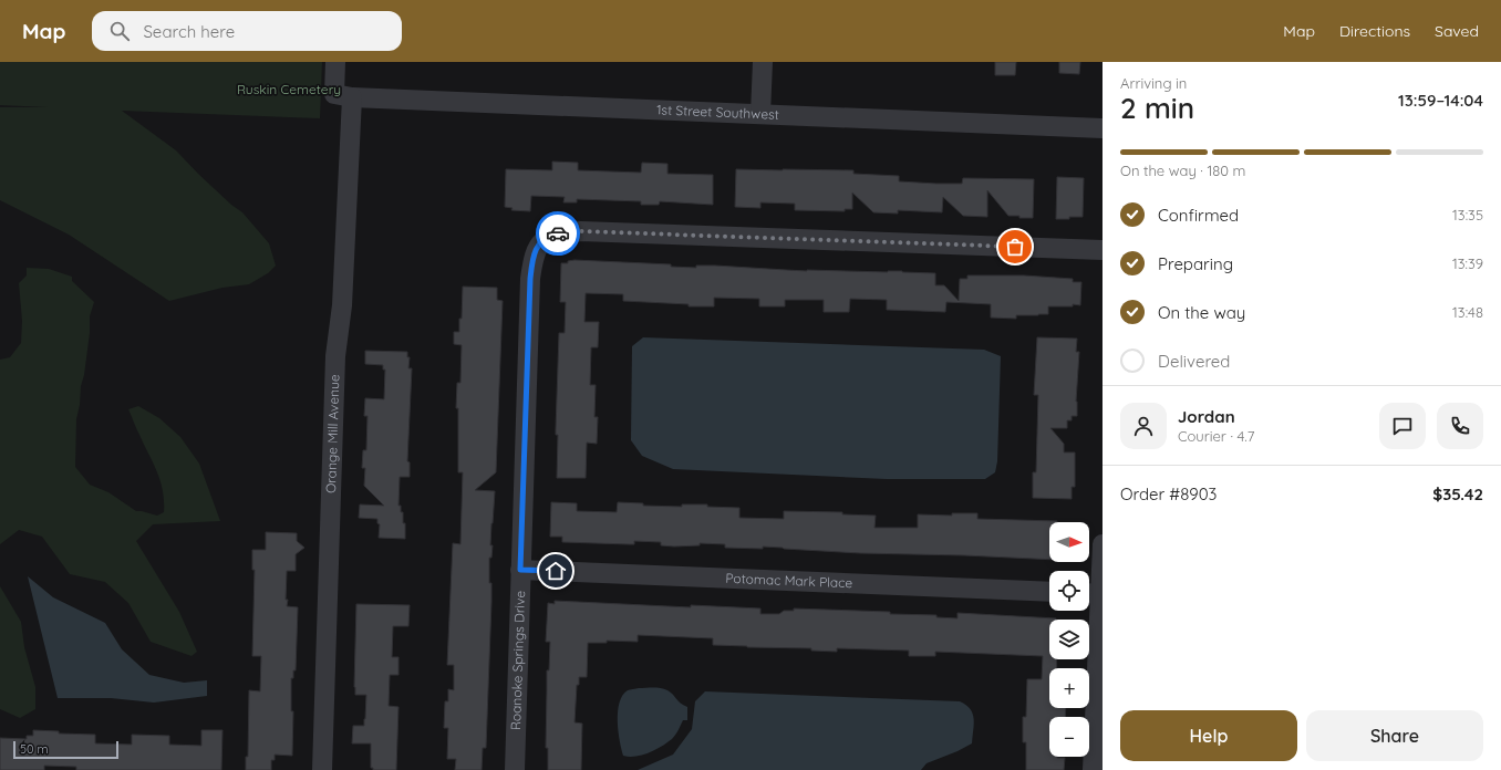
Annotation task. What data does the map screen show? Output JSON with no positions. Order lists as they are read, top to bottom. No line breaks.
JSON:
{"streets":{"street":["1st Street Southwest","Orange Mill Avenue","Potomac Mark Place","Roanoke Springs Drive"]},"crossings":[["1st Street Southwest","Orange Mill Avenue"],["Potomac Mark Place","Roanoke Springs Drive"]],"parks":["Ruskin Cemetery"],"scale_bar":"50 m","north":"right","page":{"header":"Map","search":"Search here","nav":["Map","Directions","Saved"],"heading":["2 min","Arriving in","13:59–14:04"],"panel":["Jordan","Courier · 4.7","Order #8903","$35.42"],"bar":"On the way · 180 m","list":[["Confirmed","13:35"],["Preparing","13:39"],["On the way","13:48"],"Delivered"],"map_buttons":["+","−"],"buttons":["Help","Share"],"scale":"50 m"}}
